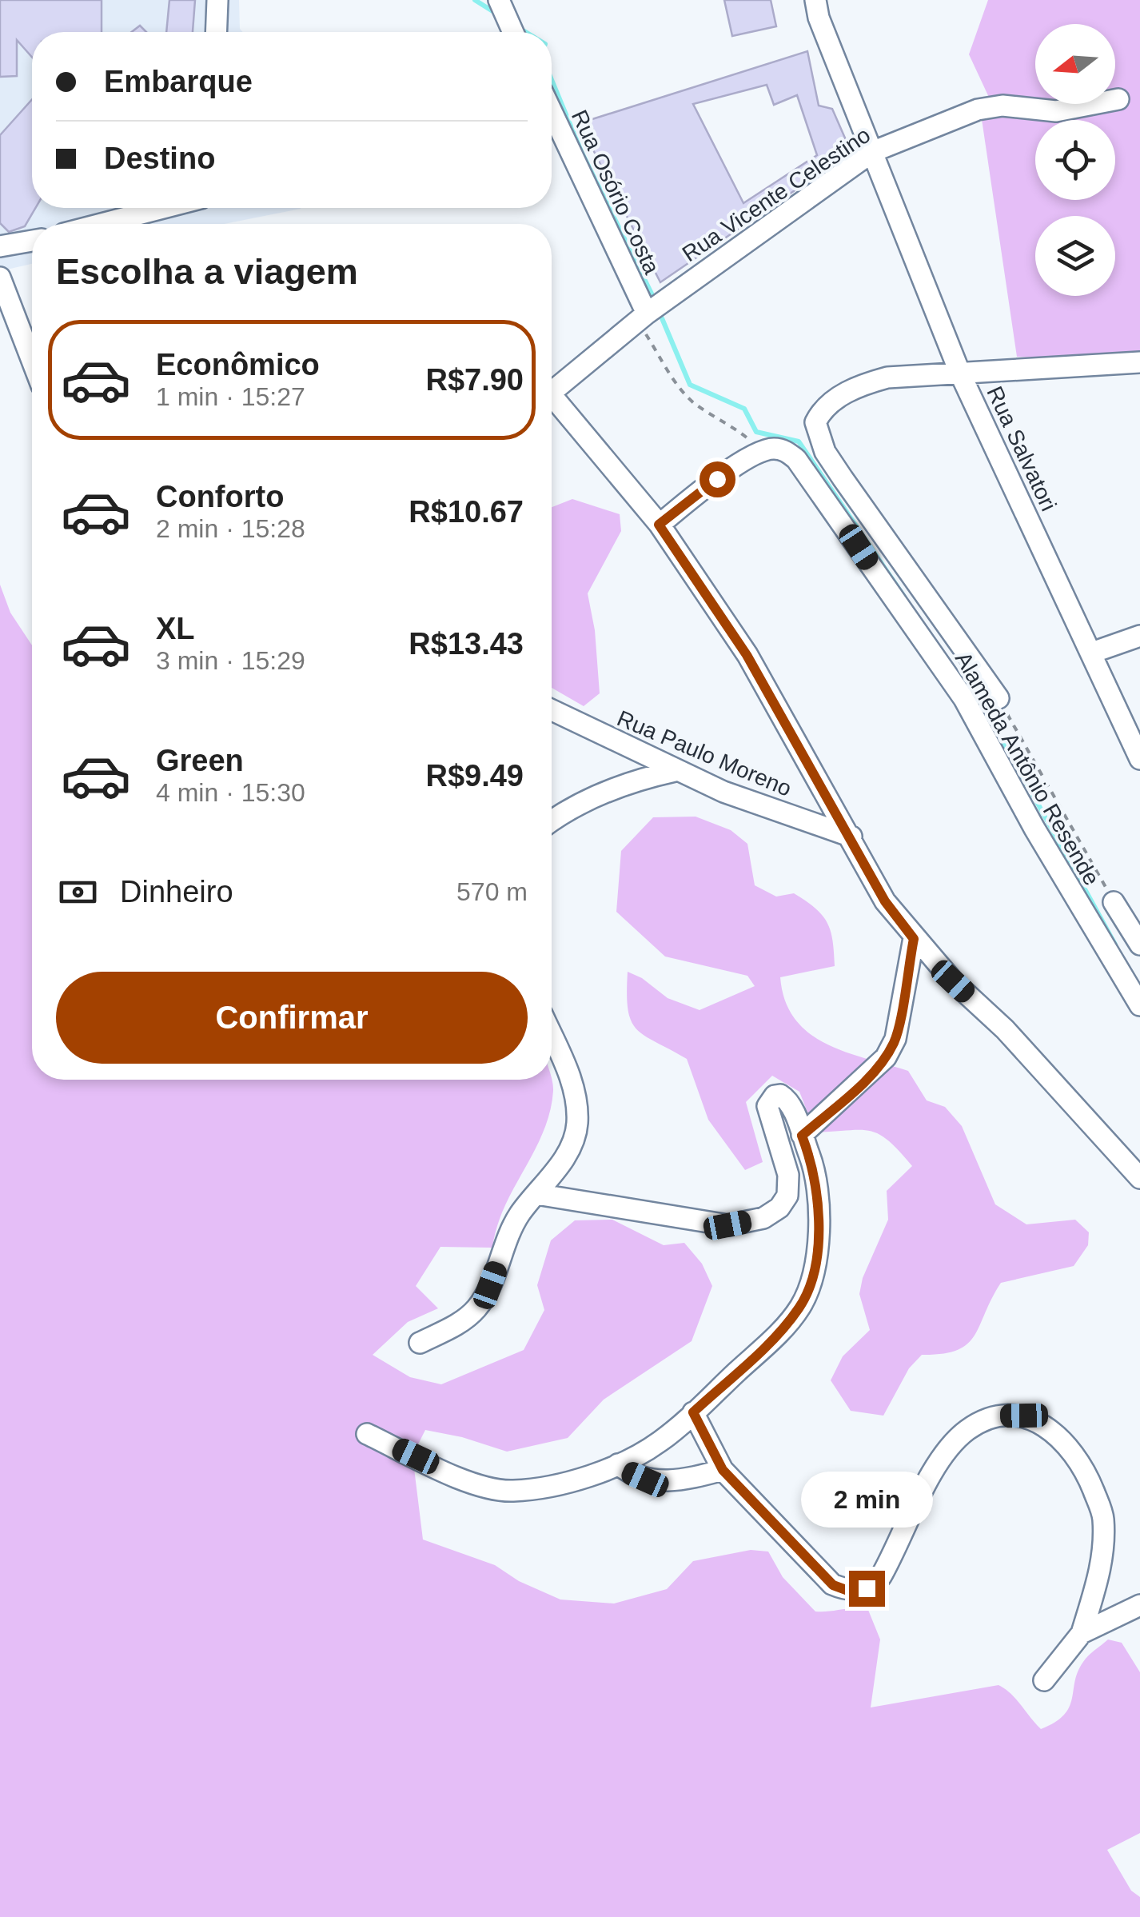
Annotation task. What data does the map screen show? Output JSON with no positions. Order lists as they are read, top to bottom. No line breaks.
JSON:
{"streets":{"street":["Rua Osório Costa","Rua Vicente Celestino","Rua Salvatori","Rua Paulo Moreno","Alameda Antônio Resende"]},"crossings":[["Rua Osório Costa","Rua Vicente Celestino"],["Rua Vicente Celestino","Rua Salvatori"],["Rua Salvatori","Alameda Antônio Resende"]],"north":"left","page":{"banner":["Embarque","Destino"],"heading":"Escolha a viagem","list":[{"name":"Econômico","note":"1 min · 15:27","value":"R$7.90"},{"name":"Conforto","note":"2 min · 15:28","value":"R$10.67"},{"name":"XL","note":"3 min · 15:29","value":"R$13.43"},{"name":"Green","note":"4 min · 15:30","value":"R$9.49"}],"pay":["Dinheiro","570 m"],"buttons":"Confirmar","bubble":"2 min"}}
